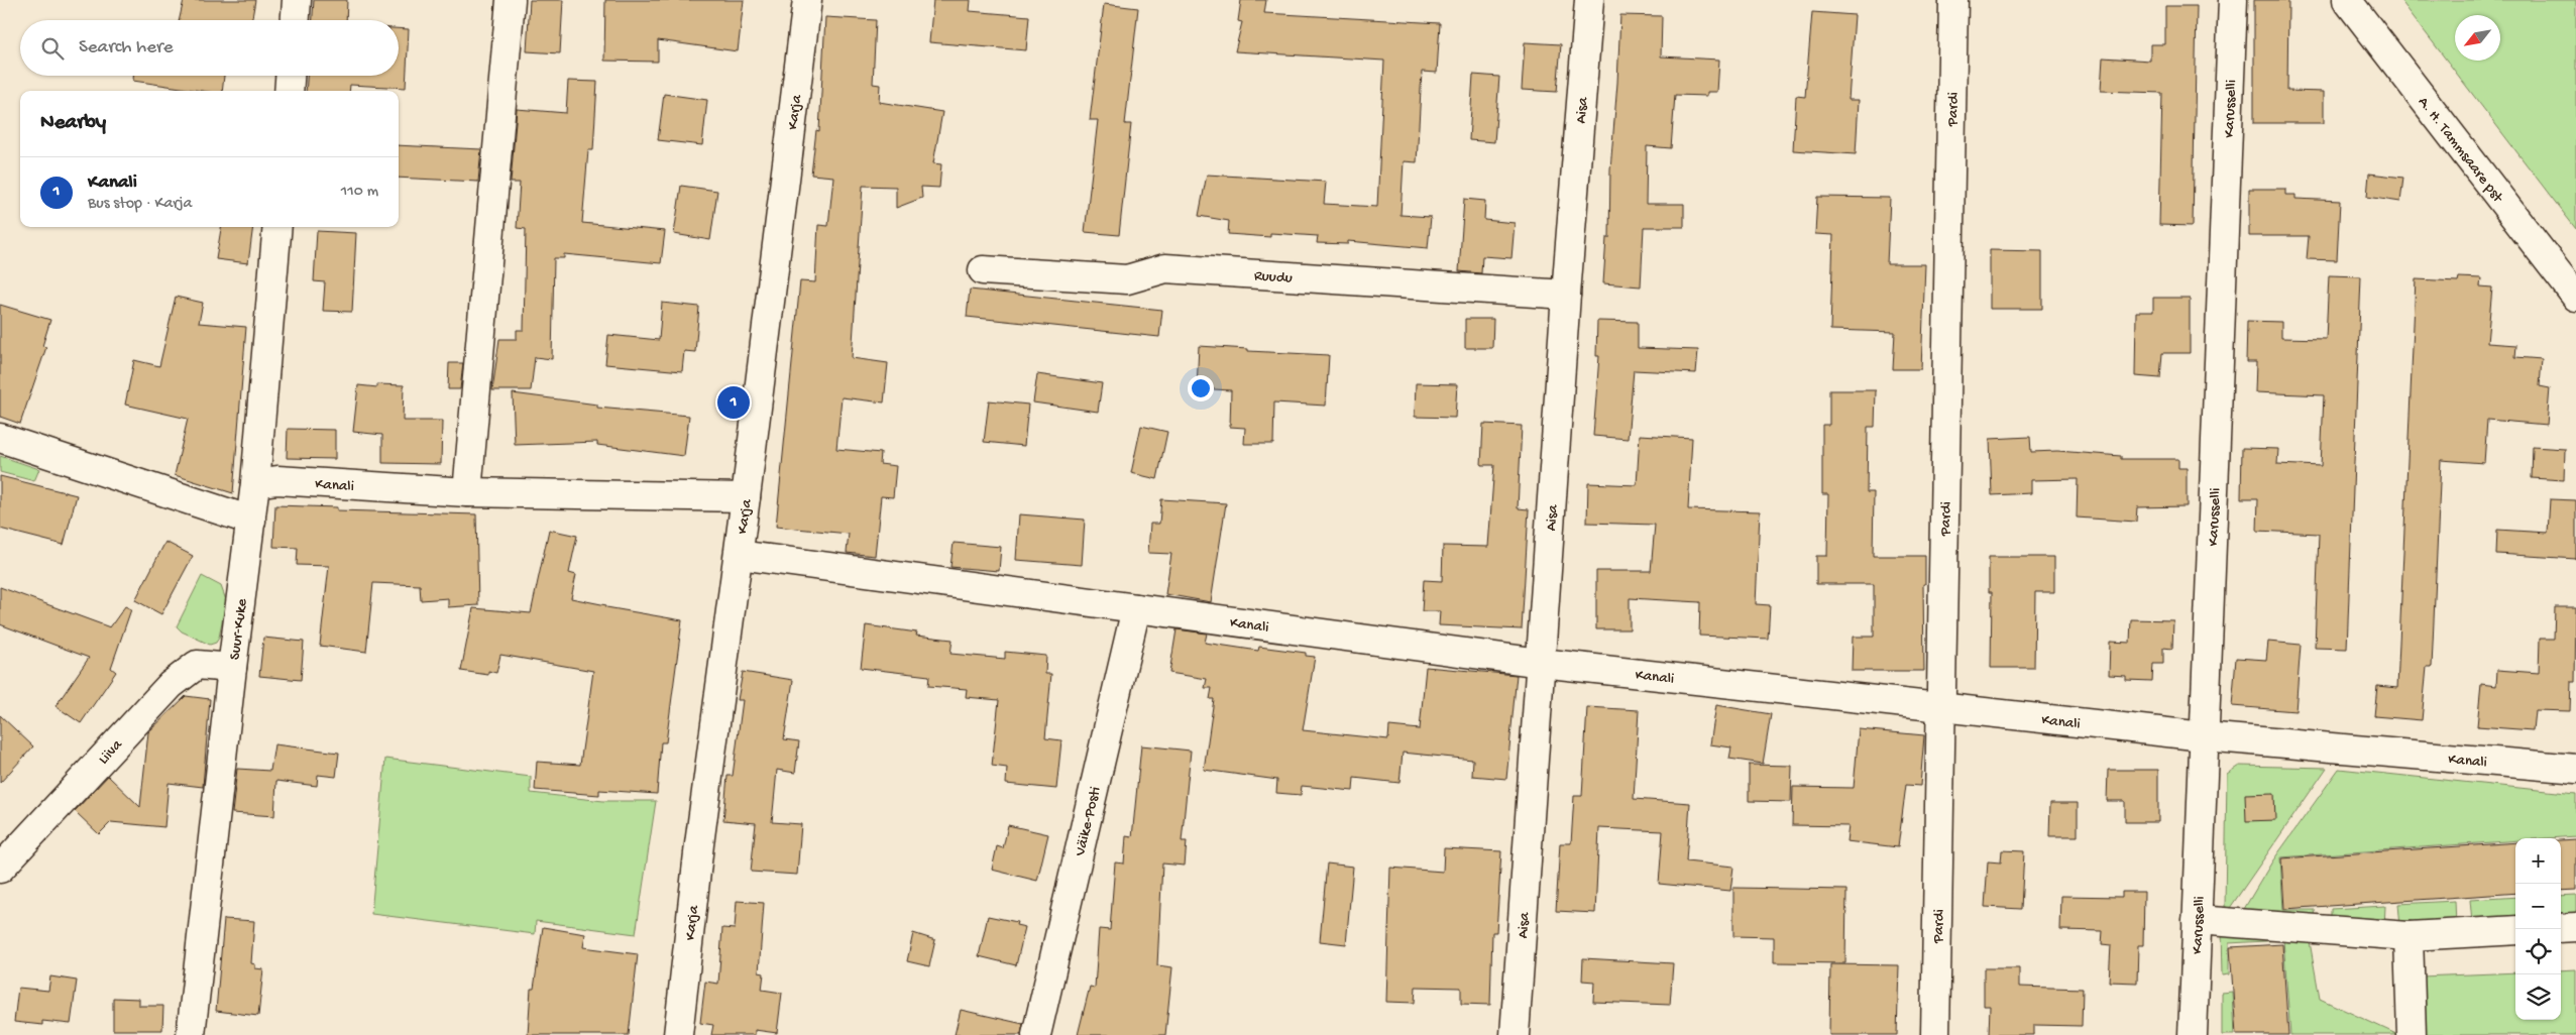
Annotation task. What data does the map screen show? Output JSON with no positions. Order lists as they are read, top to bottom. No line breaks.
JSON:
{"streets":{"street":["Pardi","Karusselli","Aisa","Karja","A. H. Tammsaare pst","Ruudu","Kanali","Suur-Kuke","Liiva","Väike-Posti"]},"crossings":[["Pardi","Kanali"],["Karusselli","Kanali"],["Aisa","Ruudu"],["Aisa","Kanali"],["Karja","Kanali"],["Kanali","Suur-Kuke"],["Kanali","Väike-Posti"],["Suur-Kuke","Liiva"]],"north":"bottom left","page":{"search":"Search here","heading":"Nearby","list":[{"mark":"1","name":"Kanali","note":"Bus stop · Karja","value":"110 m"}],"pins":"1","map_buttons":["+","−"]}}
